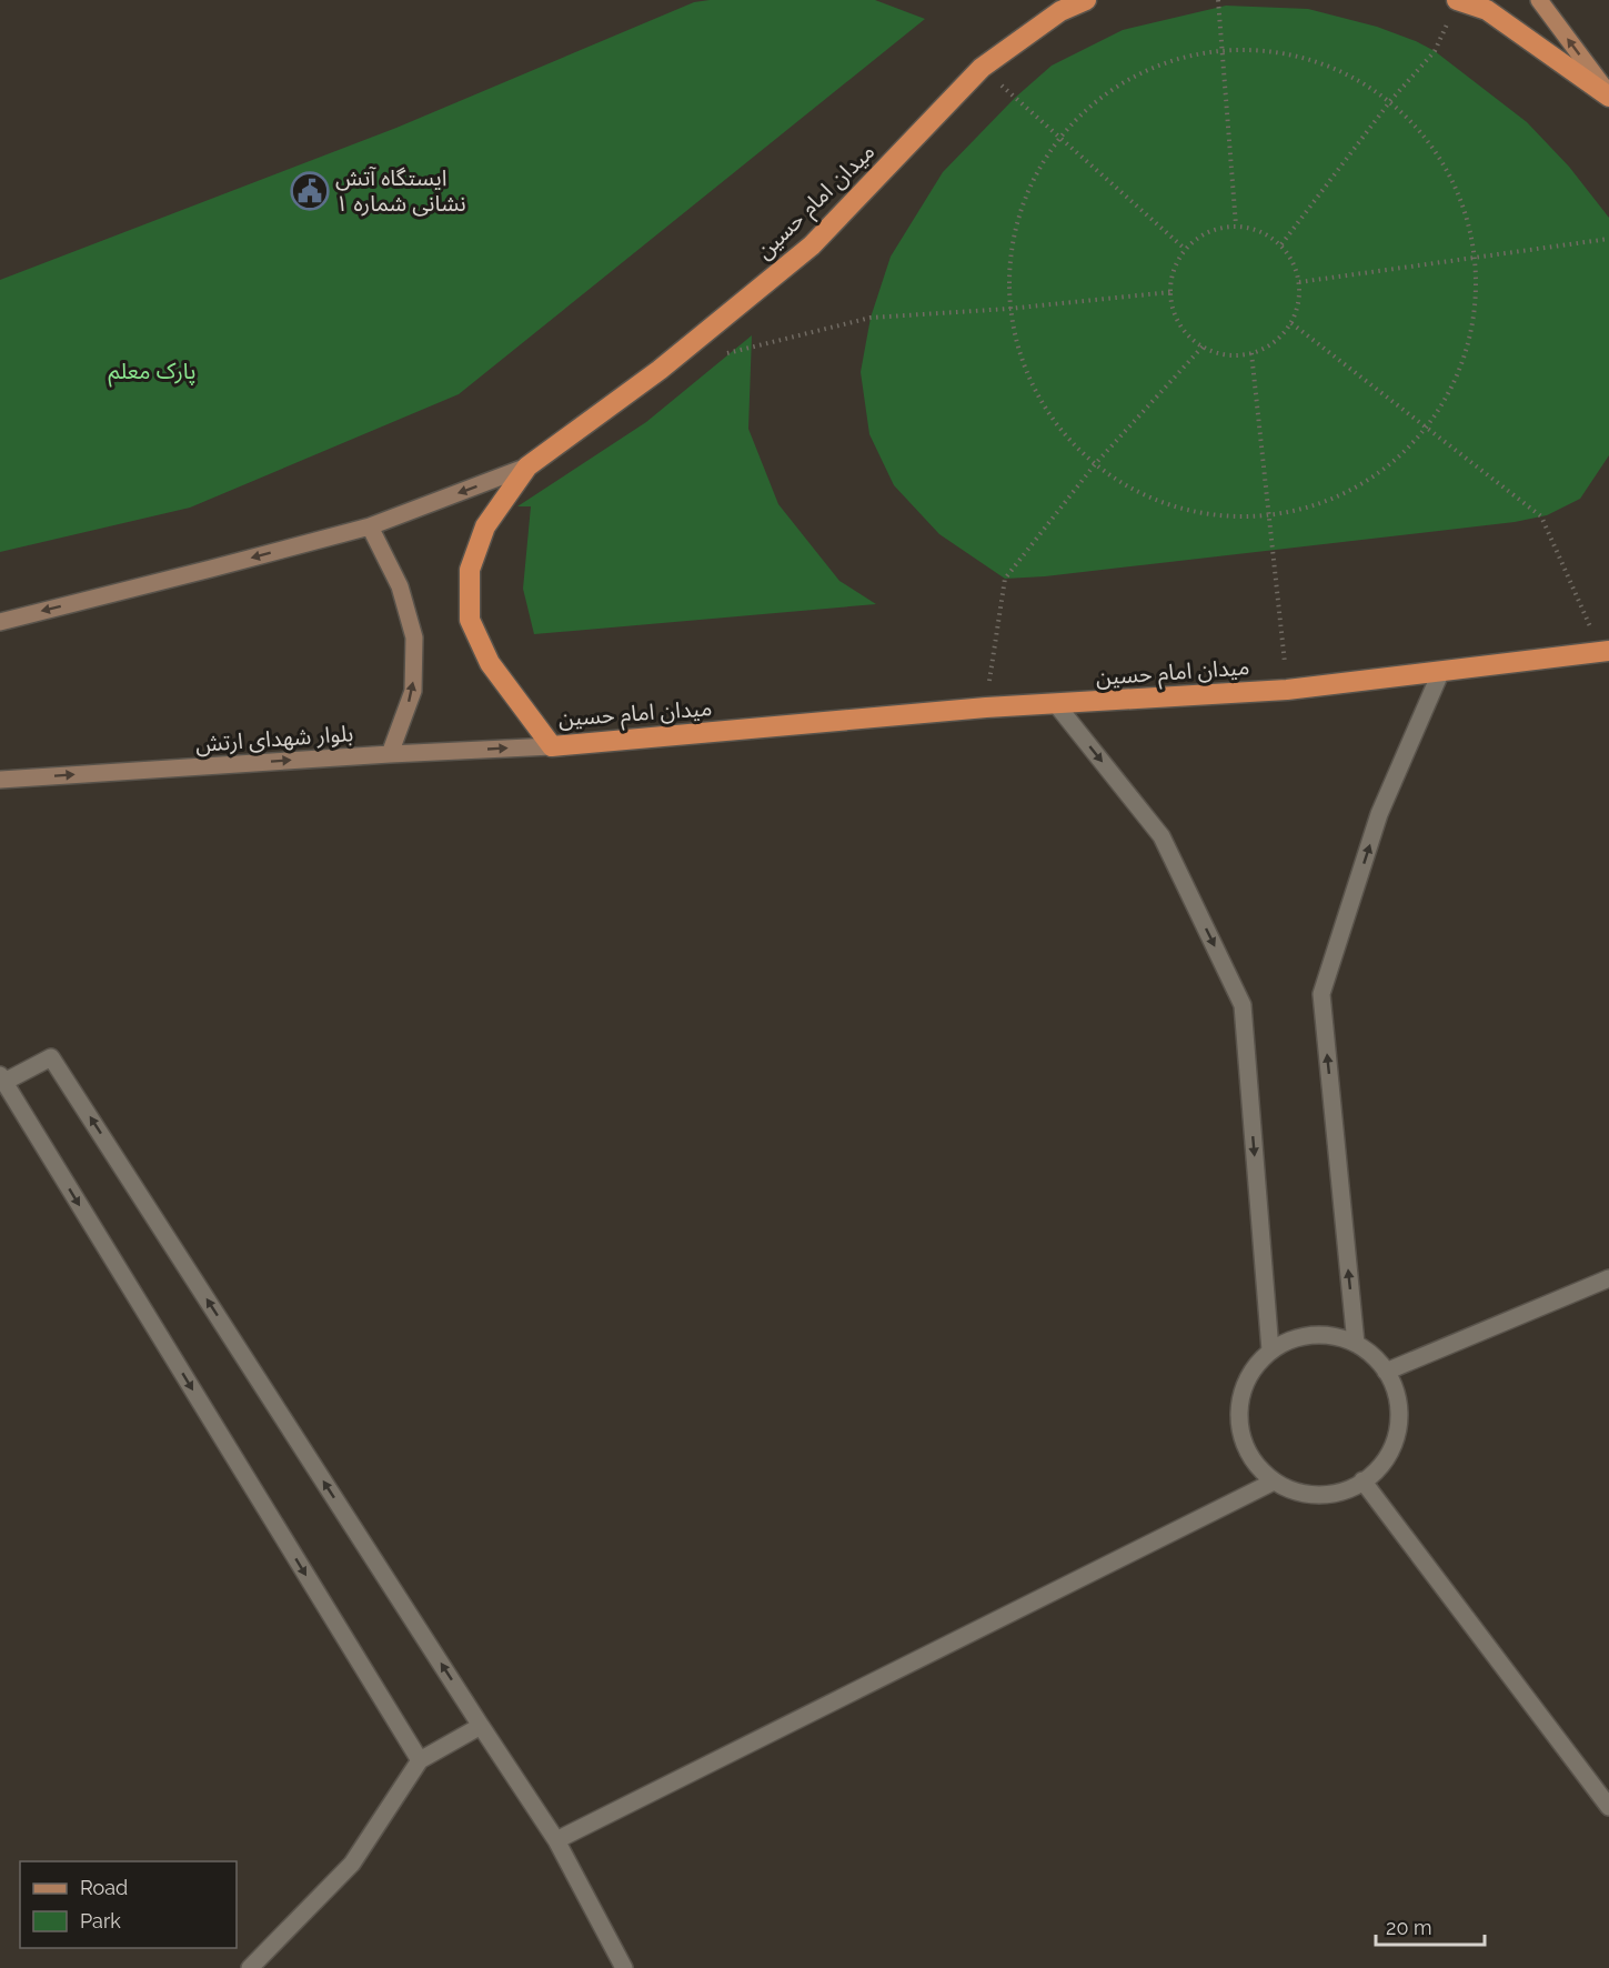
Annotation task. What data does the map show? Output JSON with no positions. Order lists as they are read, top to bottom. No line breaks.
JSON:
{"streets":{"highway":["میدان امام حسین"],"main road":["بلوار شهدای ارتش"]},"crossings":[["میدان امام حسین","بلوار شهدای ارتش"]],"one_way":["بلوار شهدای ارتش"],"parks":["پارک معلم"],"places":{"public building":["ایستگاه آتش نشانی شماره ۱"]},"legend":["Road","Park"],"scale_bar":"20 m"}
